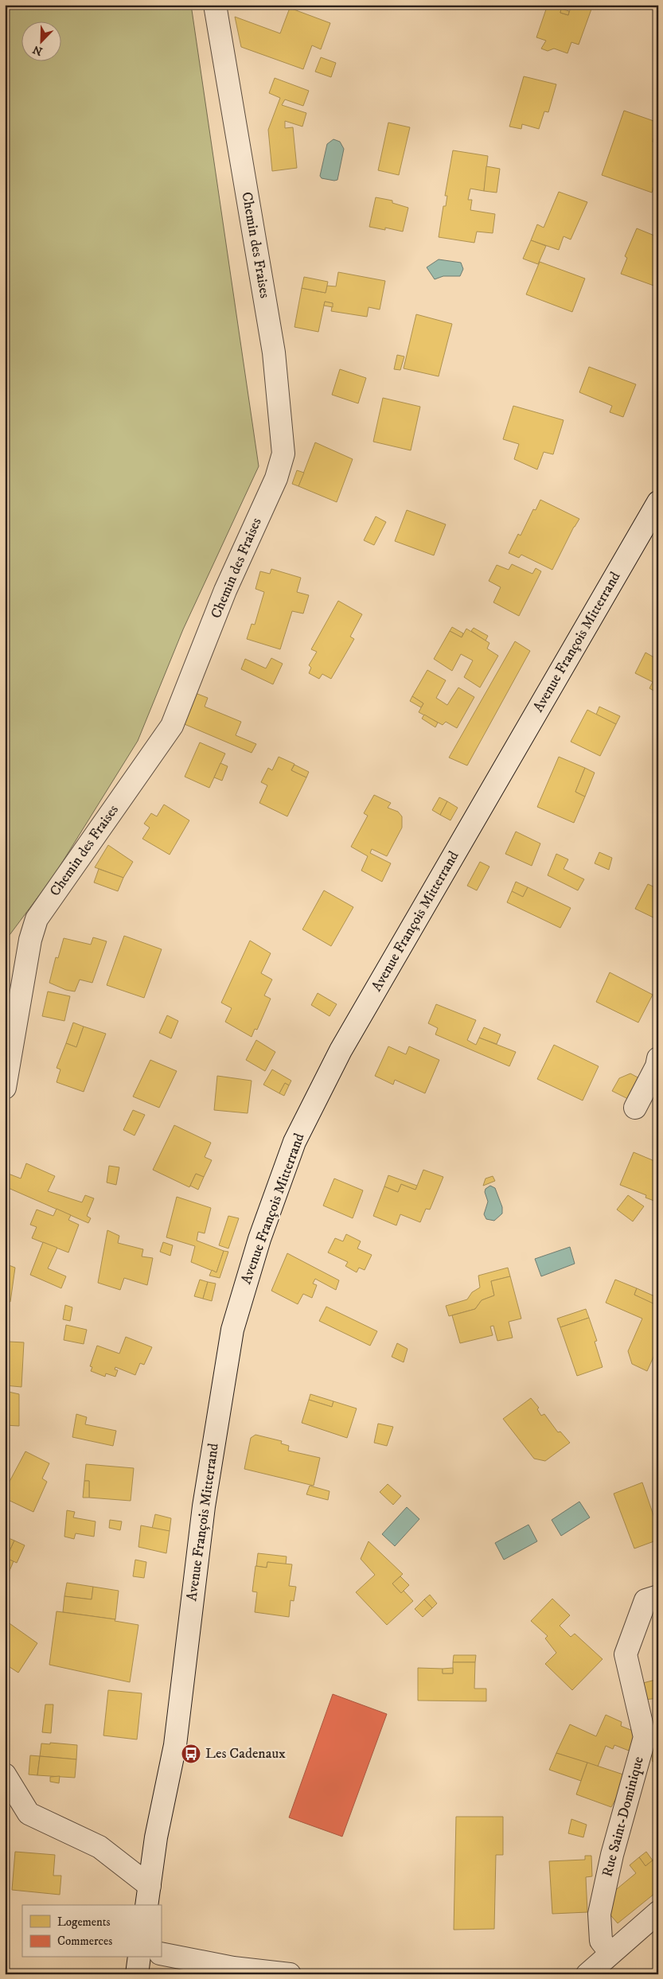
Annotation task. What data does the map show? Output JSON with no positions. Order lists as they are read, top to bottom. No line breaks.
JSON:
{"streets":{"street":["Chemin des Fraises","Avenue François Mitterrand","Rue Saint-Dominique"]},"places":{"bus stop":["Les Cadenaux"]},"legend":["Logements","Commerces"],"north":"bottom left"}
